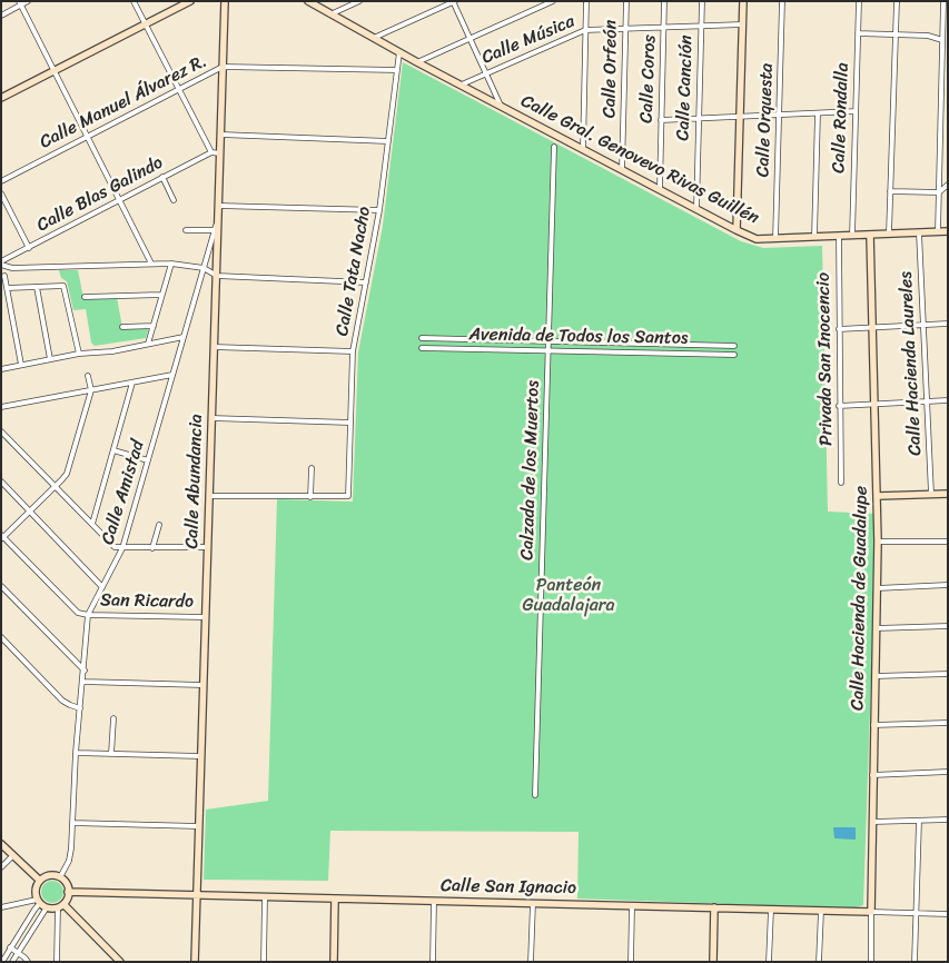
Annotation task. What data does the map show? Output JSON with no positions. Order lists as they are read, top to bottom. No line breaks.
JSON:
{"streets":{"street":["Calle Música","Calle Orfeón","Calle Coros","Calle Canción","Calle Manuel Álvarez R.","Calle Rondalla","Calle Orquesta","Calle Gral. Genovevo Rivas Guillén","Calle Blas Galindo","Calle Tata Nacho","Avenida de Todos los Santos","Privada San Inocencio","Calle Hacienda Laureles","Calzada de los Muertos","Calle Abundancia","Calle Amistad","Calle Hacienda de Guadalupe","San Ricardo","Calle San Ignacio"]},"crossings":[["Calle Música","Calle Orfeón"],["Calle Música","Calle Coros"],["Calle Música","Calle Canción"],["Calle Música","Calle Gral. Genovevo Rivas Guillén"],["Calle Orfeón","Calle Gral. Genovevo Rivas Guillén"],["Calle Coros","Calle Gral. Genovevo Rivas Guillén"],["Calle Canción","Calle Gral. Genovevo Rivas Guillén"],["Calle Manuel Álvarez R.","Calle Tata Nacho"],["Calle Manuel Álvarez R.","Calle Abundancia"],["Calle Rondalla","Calle Gral. Genovevo Rivas Guillén"],["Calle Orquesta","Calle Gral. Genovevo Rivas Guillén"],["Calle Gral. Genovevo Rivas Guillén","Calle Tata Nacho"],["Calle Gral. Genovevo Rivas Guillén","Privada San Inocencio"],["Calle Gral. Genovevo Rivas Guillén","Calle Hacienda Laureles"],["Calle Gral. Genovevo Rivas Guillén","Calle Hacienda de Guadalupe"],["Avenida de Todos los Santos","Calzada de los Muertos"],["Calle Abundancia","Calle Amistad"],["Calle Abundancia","San Ricardo"],["Calle Abundancia","Calle San Ignacio"],["Calle Amistad","San Ricardo"],["Calle Amistad","Calle San Ignacio"],["Calle Hacienda de Guadalupe","Calle San Ignacio"]],"parks":["Panteón Guadalajara"]}
